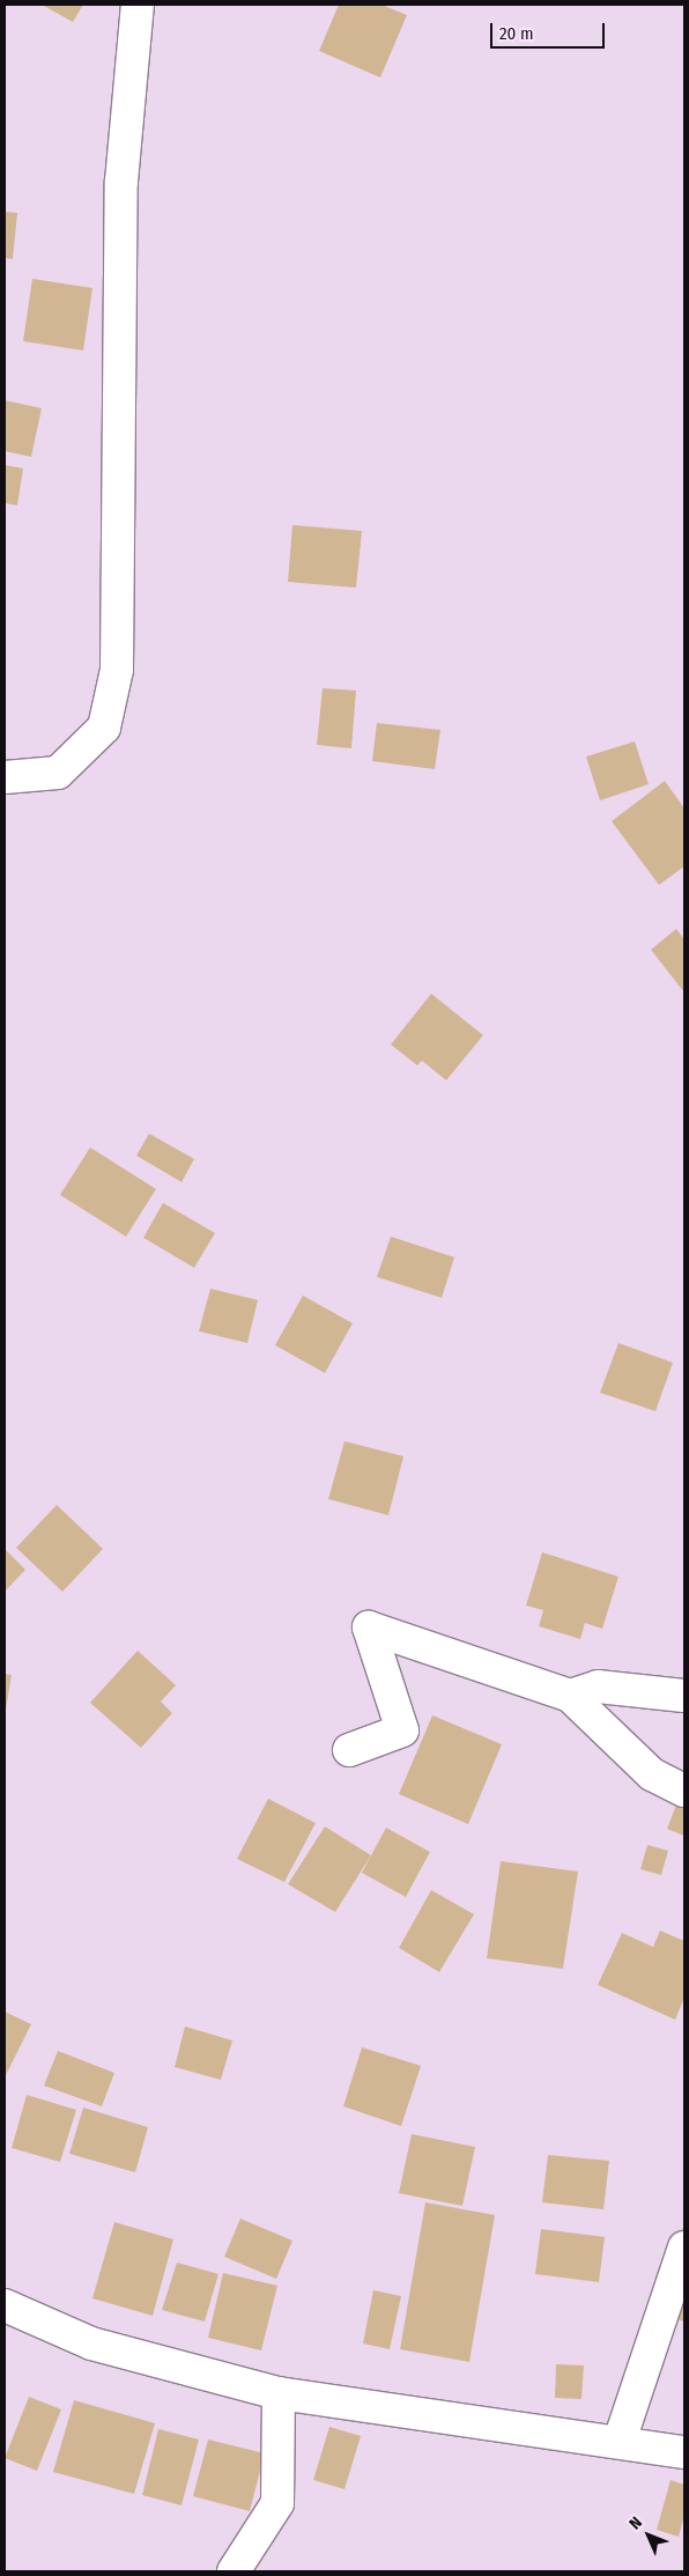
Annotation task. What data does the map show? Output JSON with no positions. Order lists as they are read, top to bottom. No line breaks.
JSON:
{"scale_bar":"20 m","north":"top left"}
